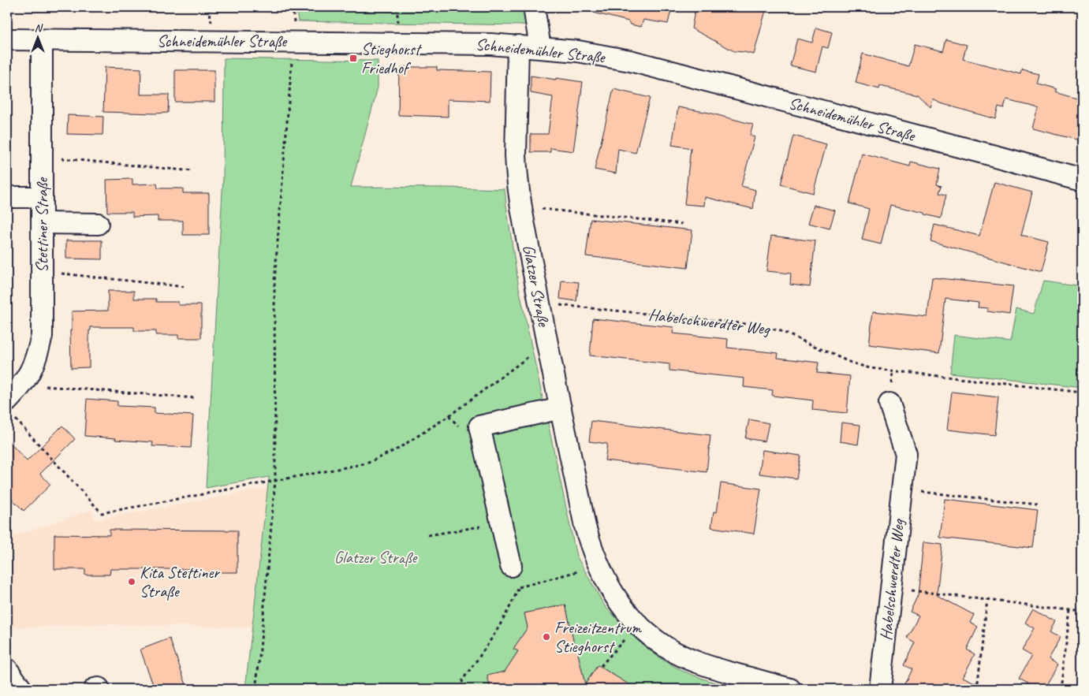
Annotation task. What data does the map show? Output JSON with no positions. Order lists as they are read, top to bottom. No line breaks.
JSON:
{"streets":{"street":["Schneidemühler Straße","Stettiner Straße","Glatzer Straße","Habelschwerdter Weg"]},"crossings":[["Schneidemühler Straße","Stettiner Straße"],["Schneidemühler Straße","Glatzer Straße"],["Glatzer Straße","Habelschwerdter Weg"]],"parks":["Glatzer Straße"],"places":{"transit":["Stieghorst Friedhof"],"other":["Kita Stettiner Straße","Freizeitzentrum Stieghorst"]},"north":"top"}
